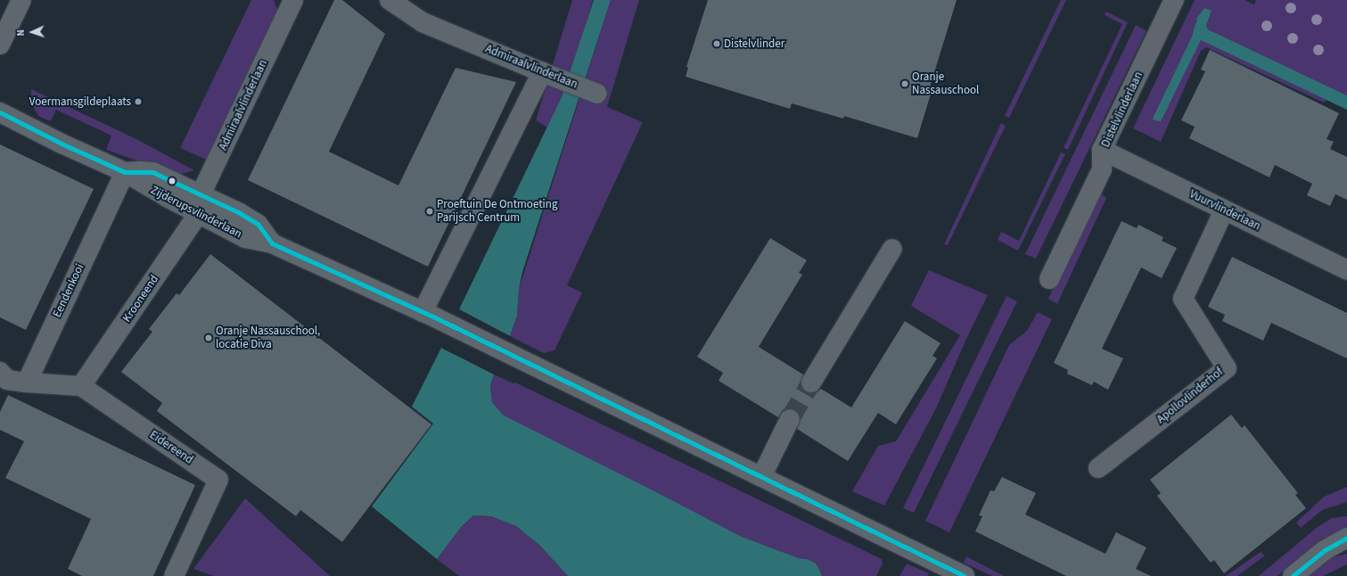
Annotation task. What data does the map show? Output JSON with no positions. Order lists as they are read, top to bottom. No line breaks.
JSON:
{"streets":{"street":["Admiraalvlinderlaan","Distelvlinderlaan","Vuurvlinderlaan","Zijderupsvlinderlaan","Eendenkooi","Krooneend","Apollovlinderhof","Eidereend"]},"crossings":[["Admiraalvlinderlaan","Zijderupsvlinderlaan"],["Admiraalvlinderlaan","Krooneend"],["Distelvlinderlaan","Vuurvlinderlaan"],["Vuurvlinderlaan","Apollovlinderhof"],["Zijderupsvlinderlaan","Eendenkooi"],["Zijderupsvlinderlaan","Krooneend"],["Krooneend","Eidereend"]],"places":["Distelvlinder","Oranje Nassauschool","Voermansgildeplaats","Proeftuin De Ontmoeting Parijsch Centrum","Oranje Nassauschool, locatie Diva"],"north":"left"}
